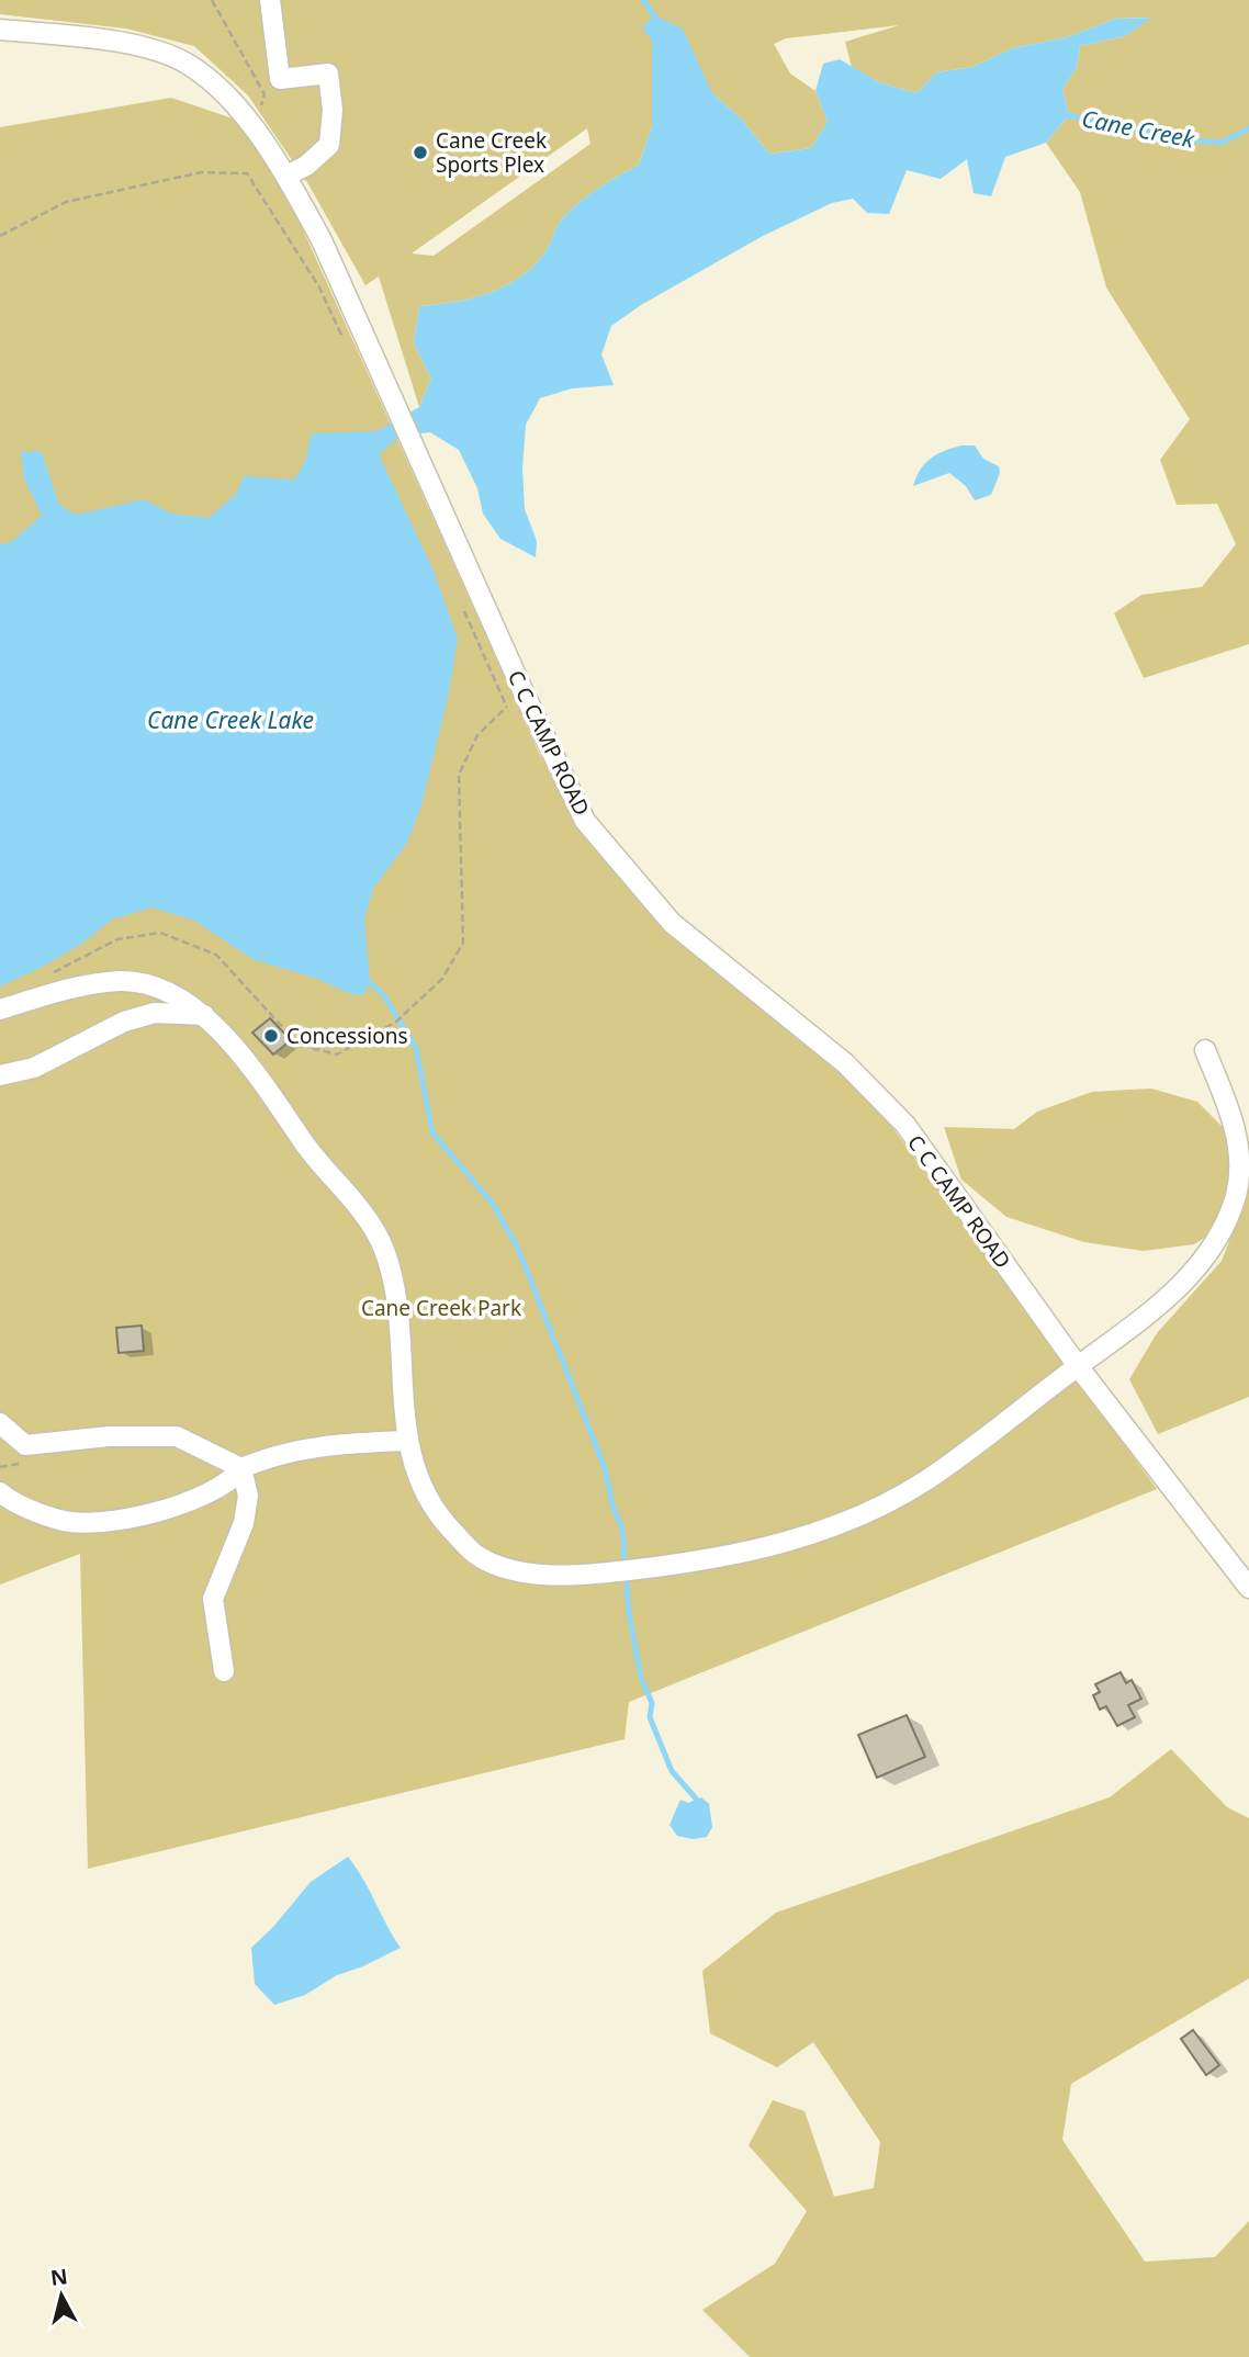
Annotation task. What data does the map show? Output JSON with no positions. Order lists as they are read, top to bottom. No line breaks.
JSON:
{"streets":{"street":["C C CAMP ROAD"]},"water":["Cane Creek","Cane Creek Lake"],"parks":["Cane Creek Park"],"places":["Cane Creek Sports Plex","Concessions"],"north":"top"}
